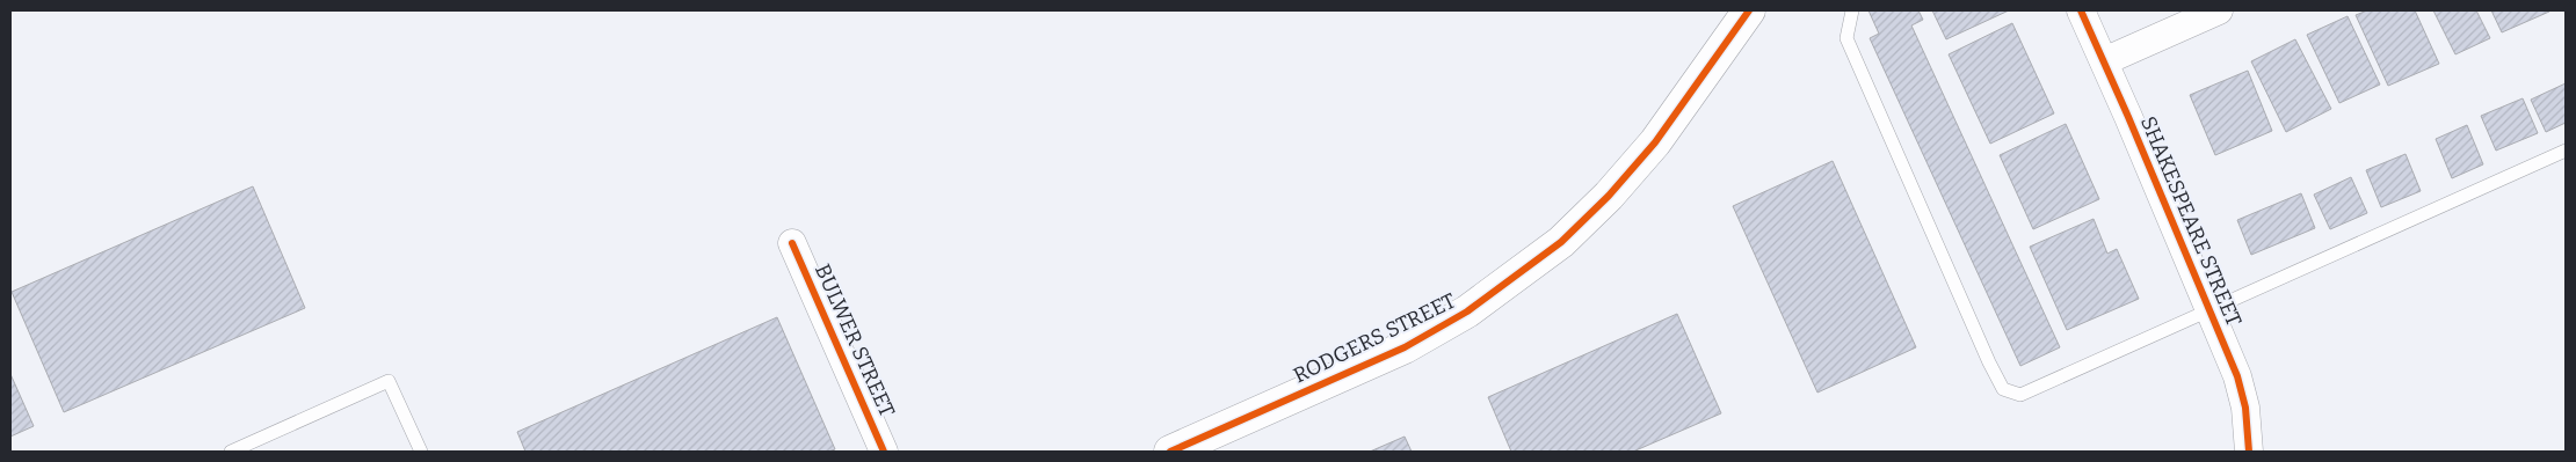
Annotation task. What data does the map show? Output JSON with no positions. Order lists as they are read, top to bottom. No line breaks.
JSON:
{"streets":{"street":["SHAKESPEARE STREET","RODGERS STREET","BULWER STREET"]}}
